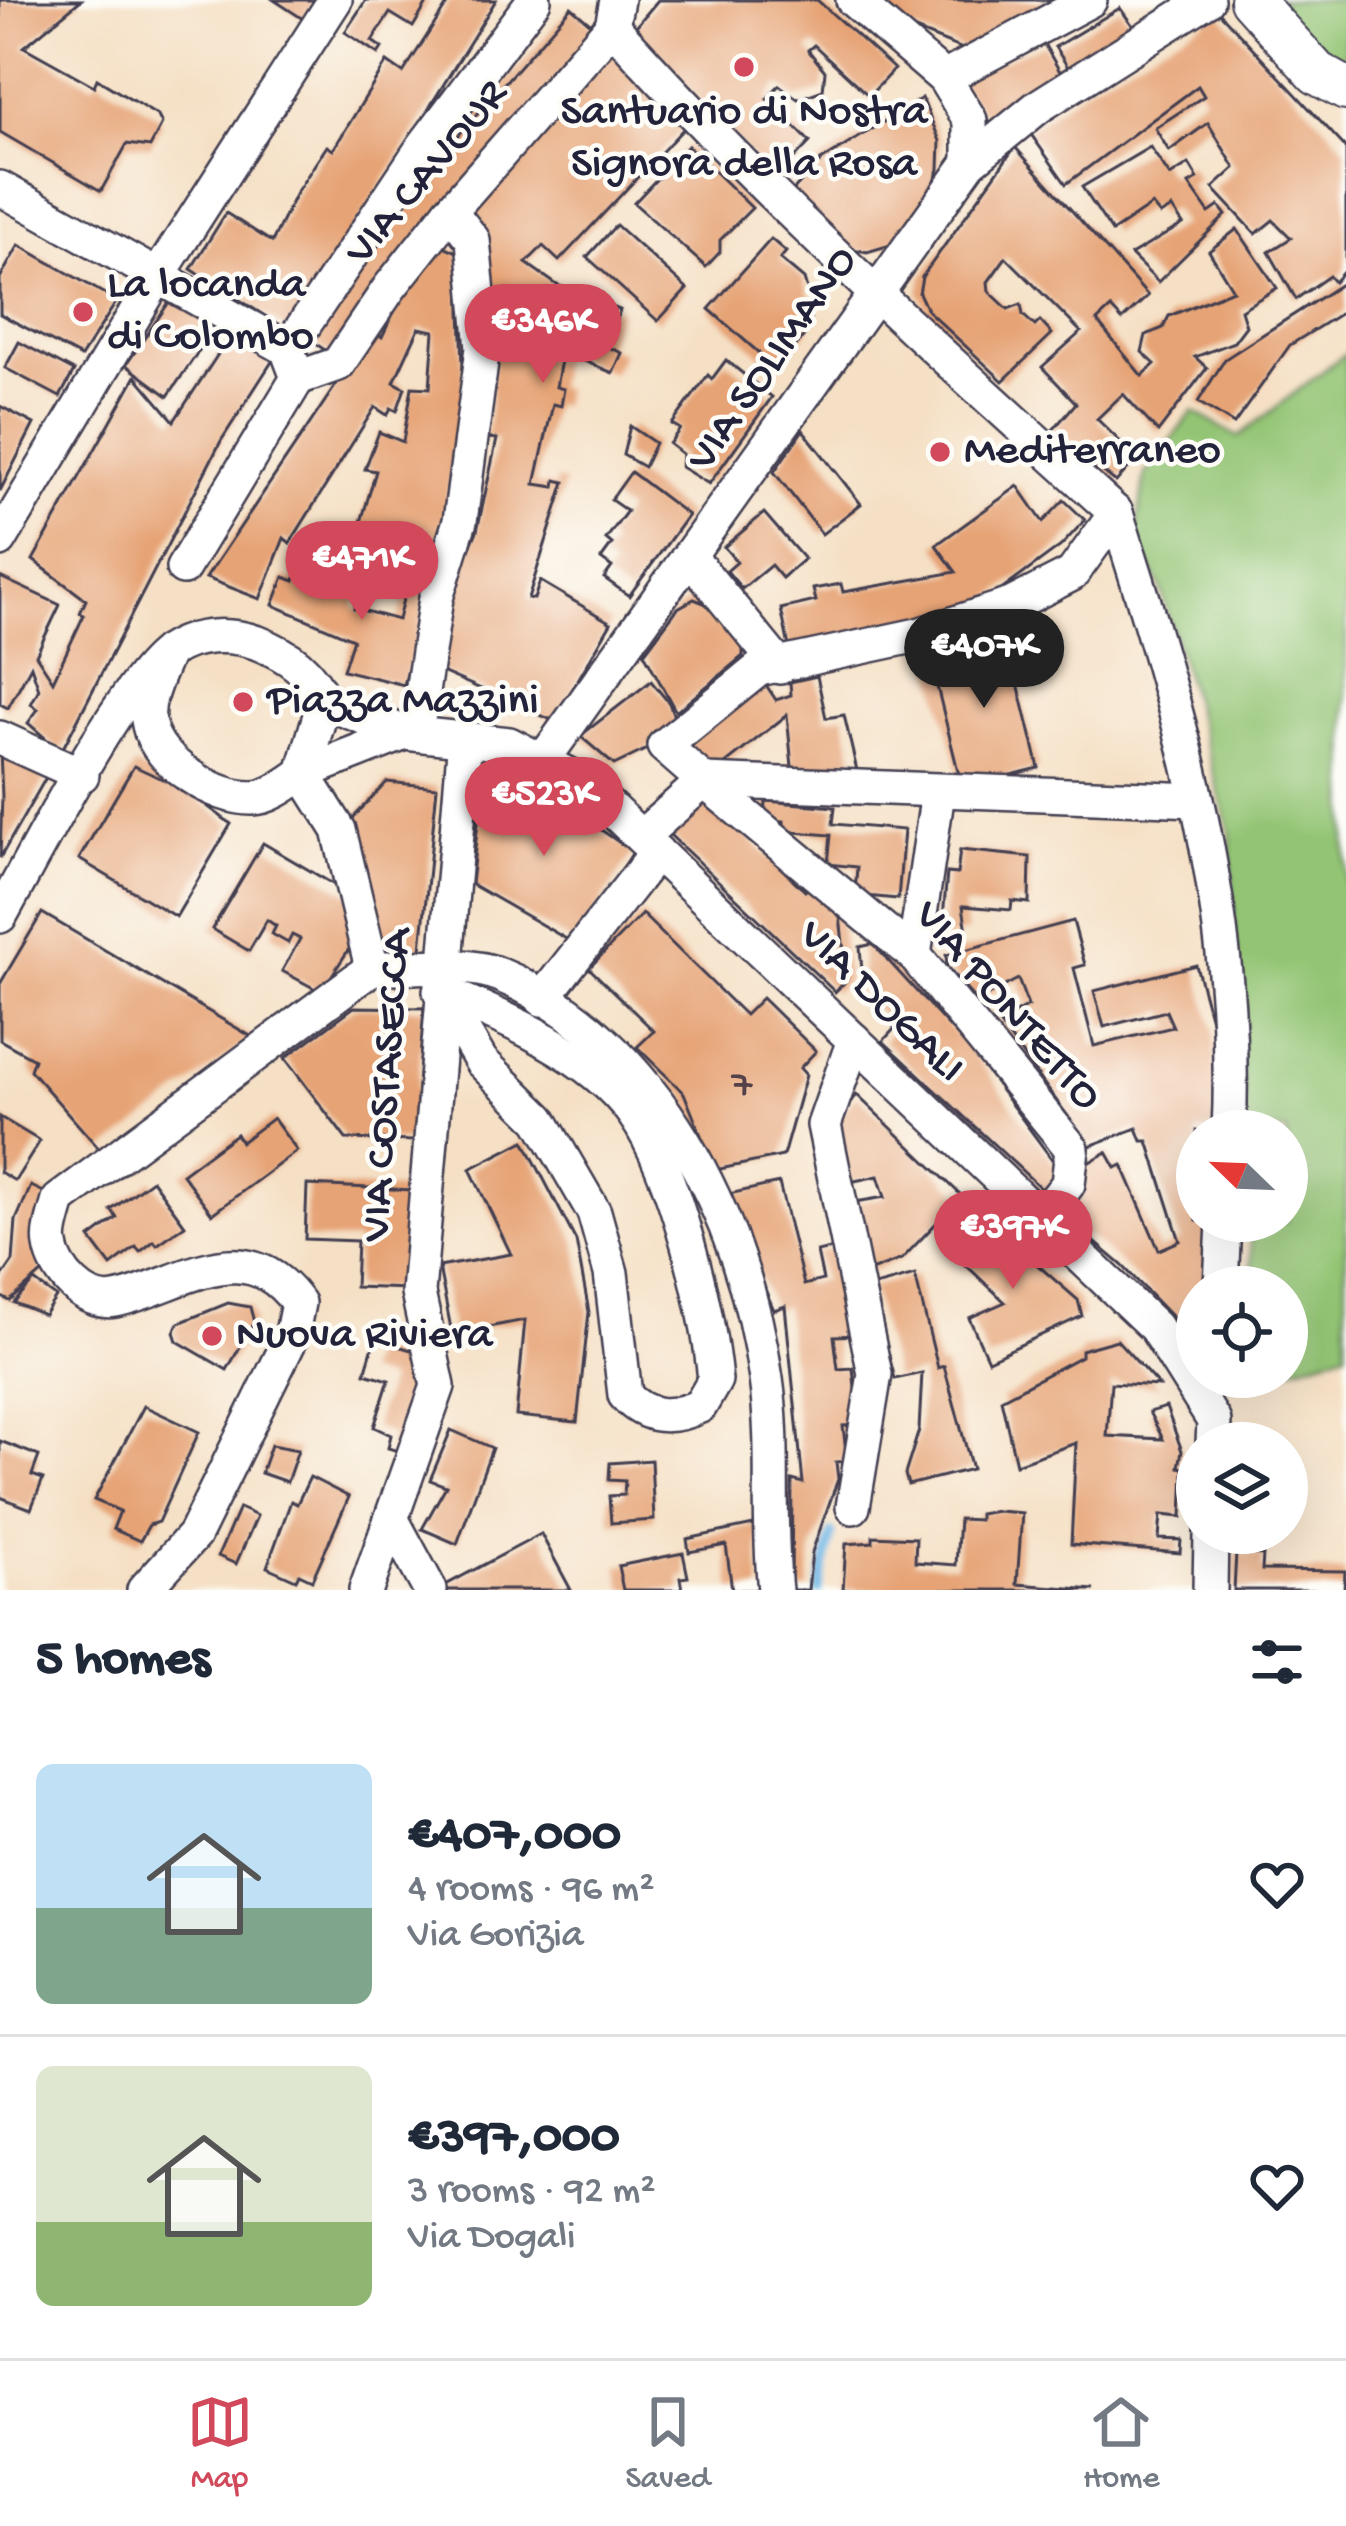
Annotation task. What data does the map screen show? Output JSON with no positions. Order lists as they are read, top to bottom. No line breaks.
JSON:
{"streets":{"street":["VIA CAVOUR","VIA SOLIMANO","VIA DOGALI","VIA PONTETTO","VIA COSTASECCA"]},"crossings":[["VIA SOLIMANO","VIA DOGALI"],["VIA DOGALI","VIA PONTETTO"],["VIA DOGALI","VIA COSTASECCA"]],"places":["Santuario di Nostra Signora della Rosa","La locanda di Colombo","Mediterraneo","Piazza Mazzini","Nuova Riviera"],"house_numbers":["7"],"north":"top left","page":{"price":["€346K","€471K","€407K","€523K","€397K"],"heading":"5 homes","list":[{"name":"€407,000","note":"4 rooms · 96 m² · Via Gorizia"},{"name":"€397,000","note":"3 rooms · 92 m² · Via Dogali"}],"tabs":["Map","Saved","Home"]}}
